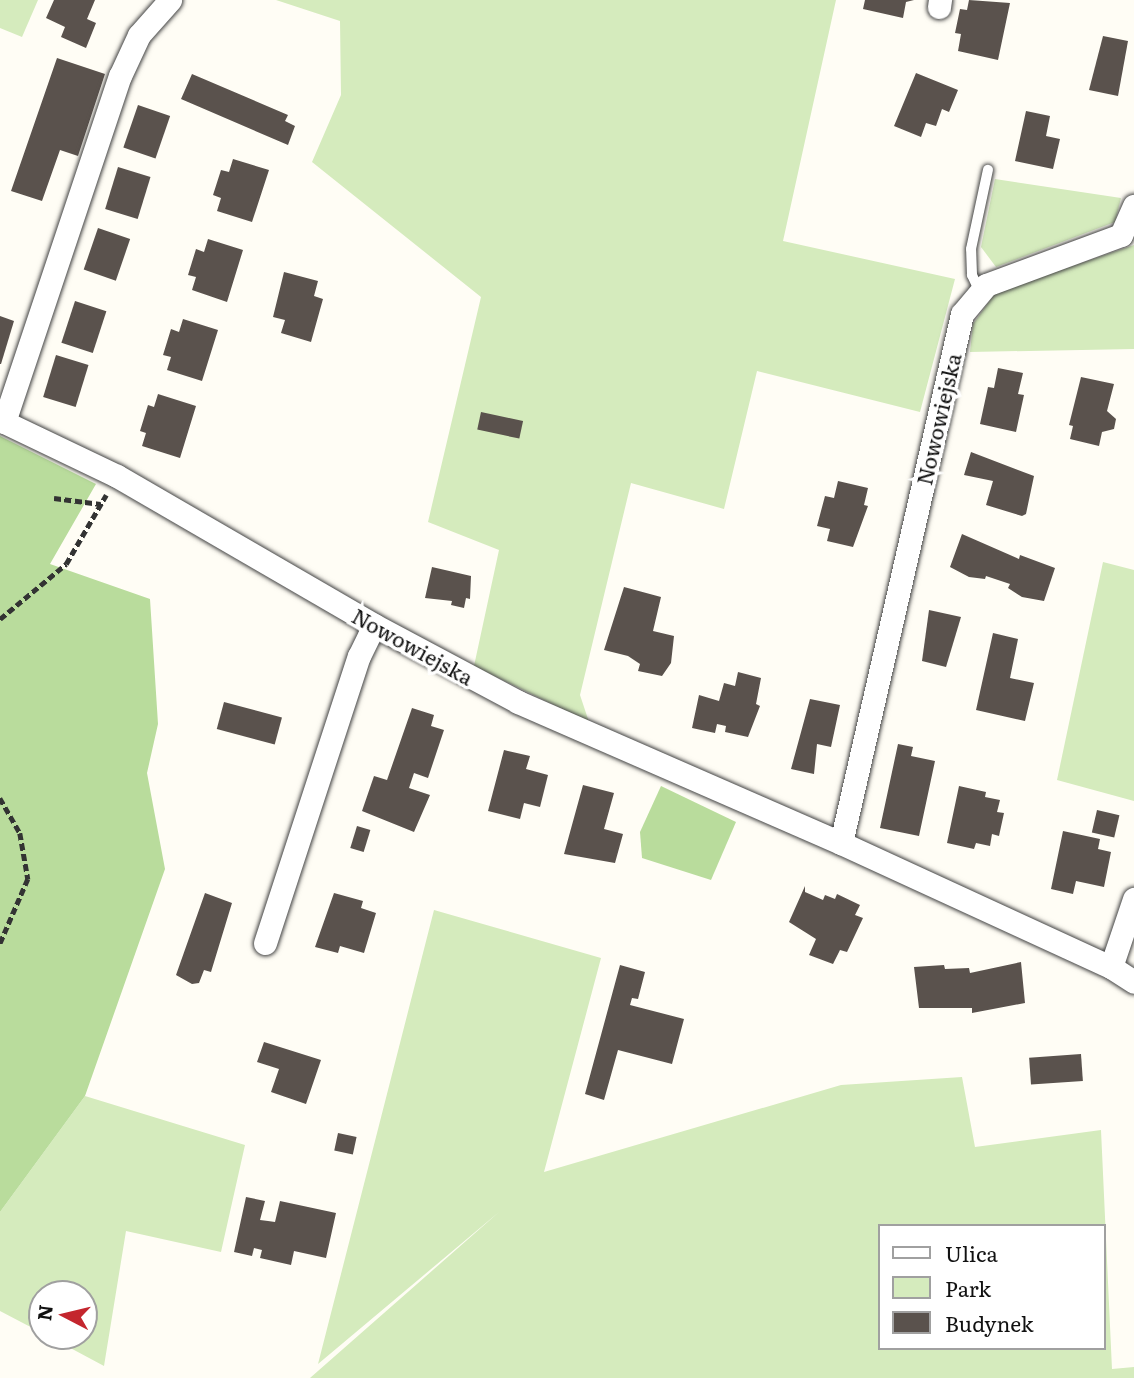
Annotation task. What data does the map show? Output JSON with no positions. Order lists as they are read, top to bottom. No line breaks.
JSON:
{"streets":{"street":["Nowowiejska"]},"legend":["Ulica","Park","Budynek"],"north":"left"}
